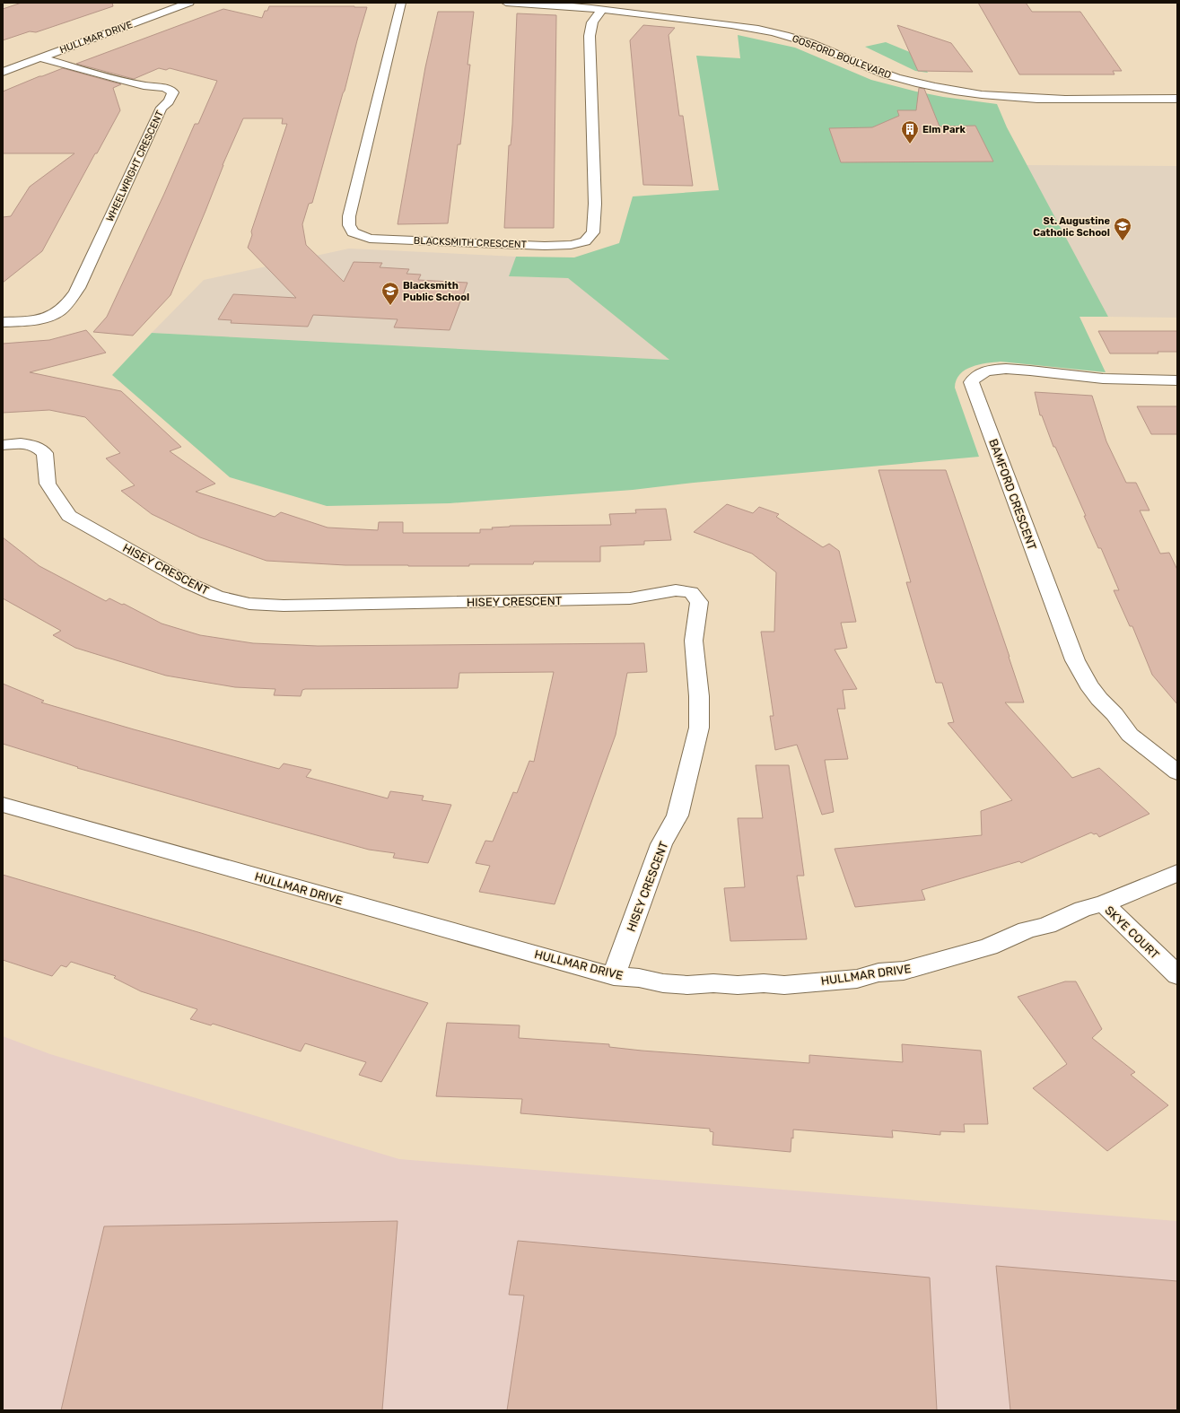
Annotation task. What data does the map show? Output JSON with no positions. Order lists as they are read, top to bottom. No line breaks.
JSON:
{"streets":{"street":["HULLMAR DRIVE","GOSFORD BOULEVARD","WHEELWRIGHT CRESCENT","BLACKSMITH CRESCENT","BAMFORD CRESCENT","HISEY CRESCENT","SKYE COURT"]},"crossings":[["HULLMAR DRIVE","WHEELWRIGHT CRESCENT"],["HULLMAR DRIVE","HISEY CRESCENT"],["HULLMAR DRIVE","SKYE COURT"],["GOSFORD BOULEVARD","BLACKSMITH CRESCENT"]],"places":{"building":["Elm Park"],"school or university":["St. Augustine Catholic School","Blacksmith Public School"]}}
